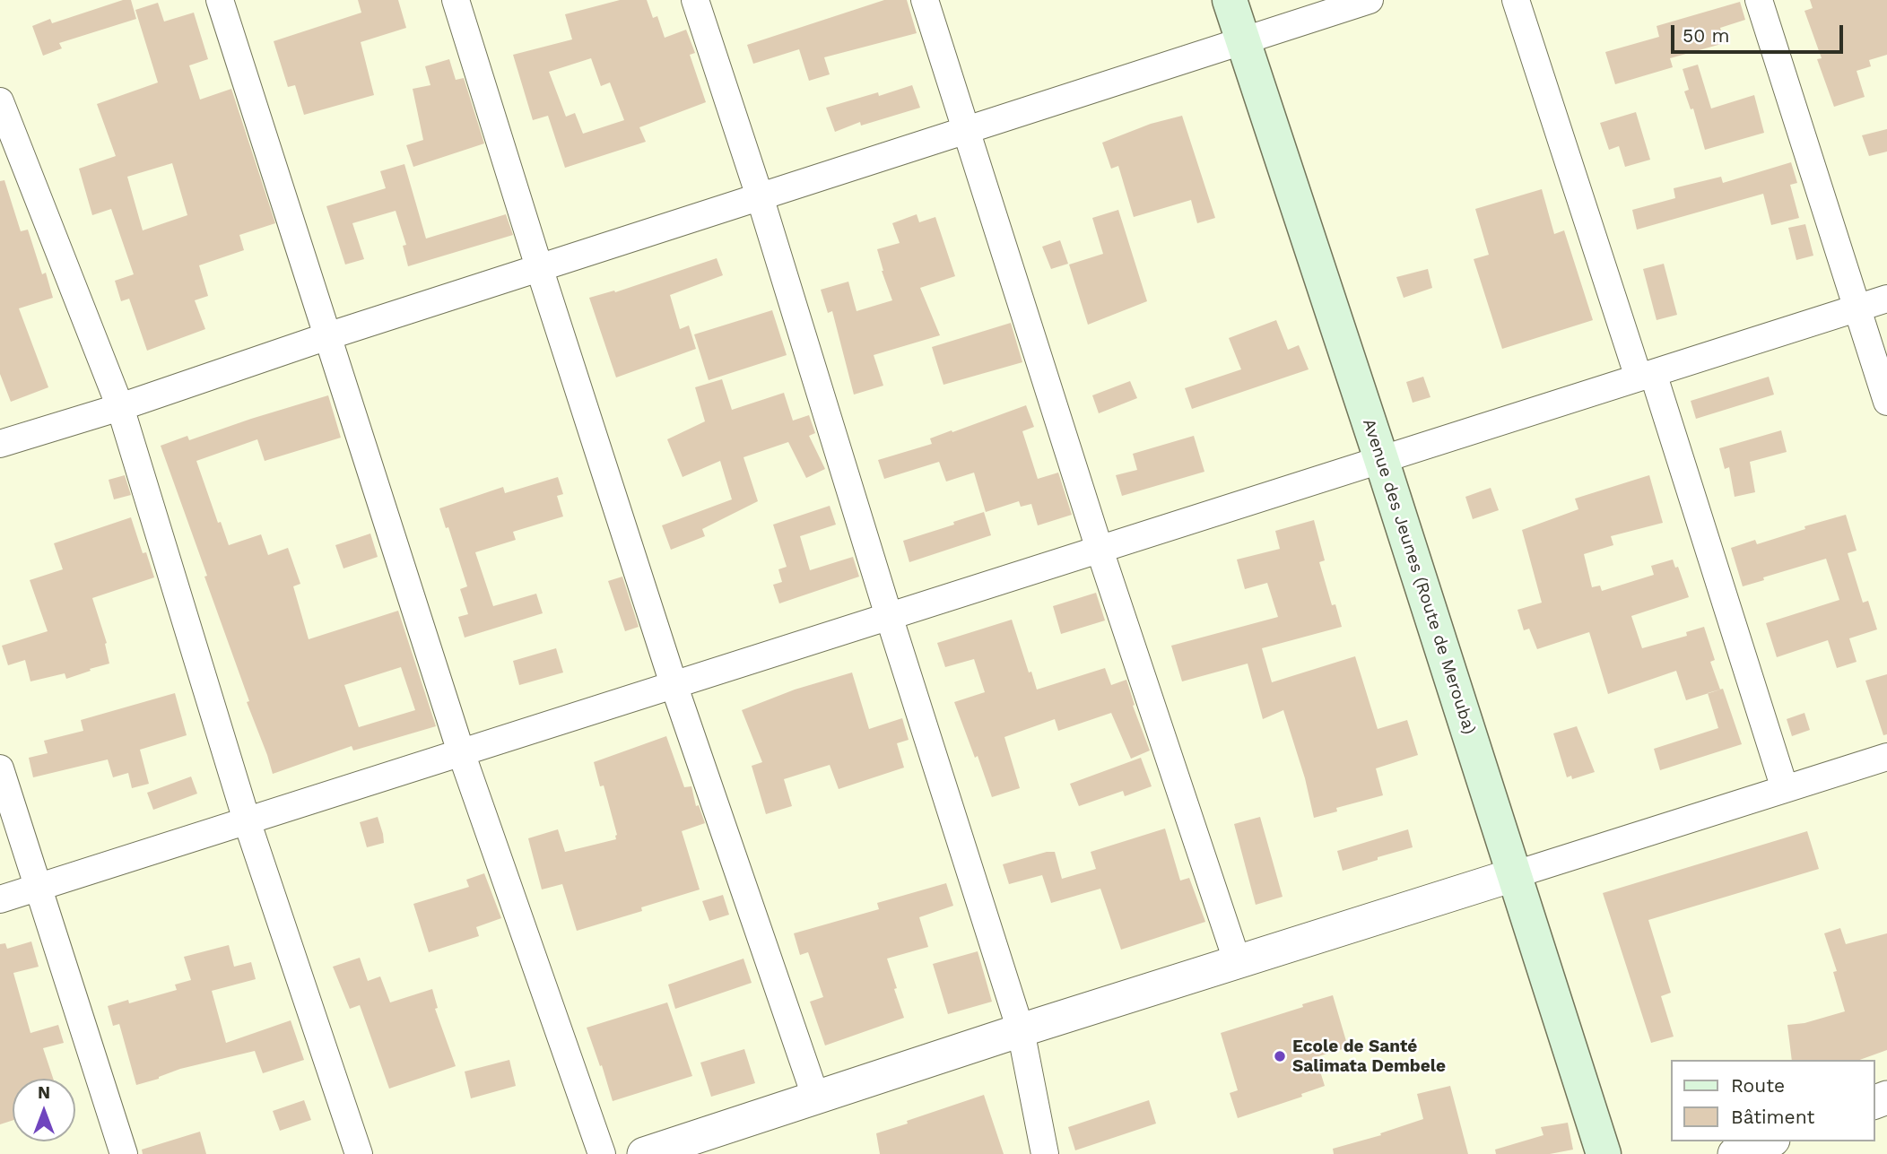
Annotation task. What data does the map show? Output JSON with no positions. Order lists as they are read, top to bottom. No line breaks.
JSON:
{"streets":{"main road":["Avenue des Jeunes (Route de Merouba)"]},"places":["Ecole de Santé Salimata Dembele"],"legend":["Route","Bâtiment"],"scale_bar":"50 m","north":"top"}
